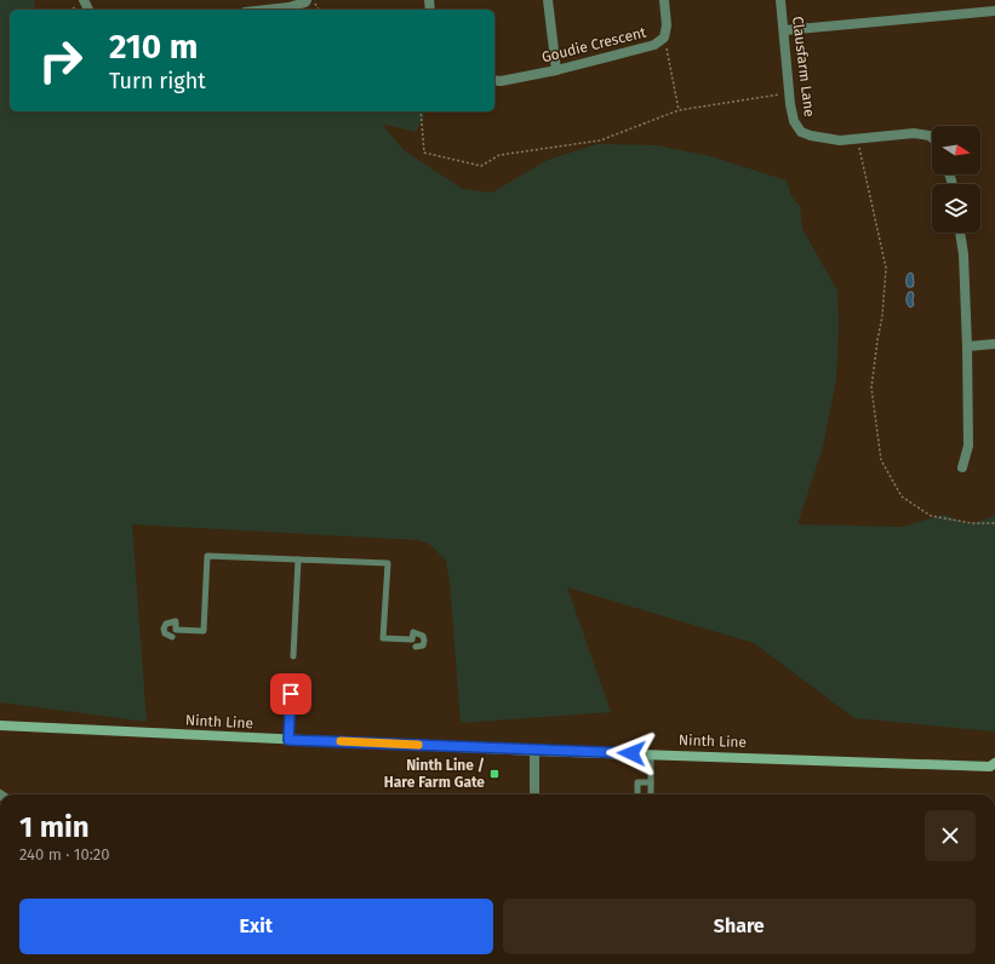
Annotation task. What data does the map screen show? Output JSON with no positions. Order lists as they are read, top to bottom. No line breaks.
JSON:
{"streets":{"main road":["Ninth Line"],"street":["Goudie Crescent","Clausfarm Lane"]},"places":{"transit":["Ninth Line / Hare Farm Gate"]},"north":"right","page":{"turn":["210 m","Turn right"],"heading":["1 min","240 m · 10:20"],"buttons":["Exit","Share"]}}
